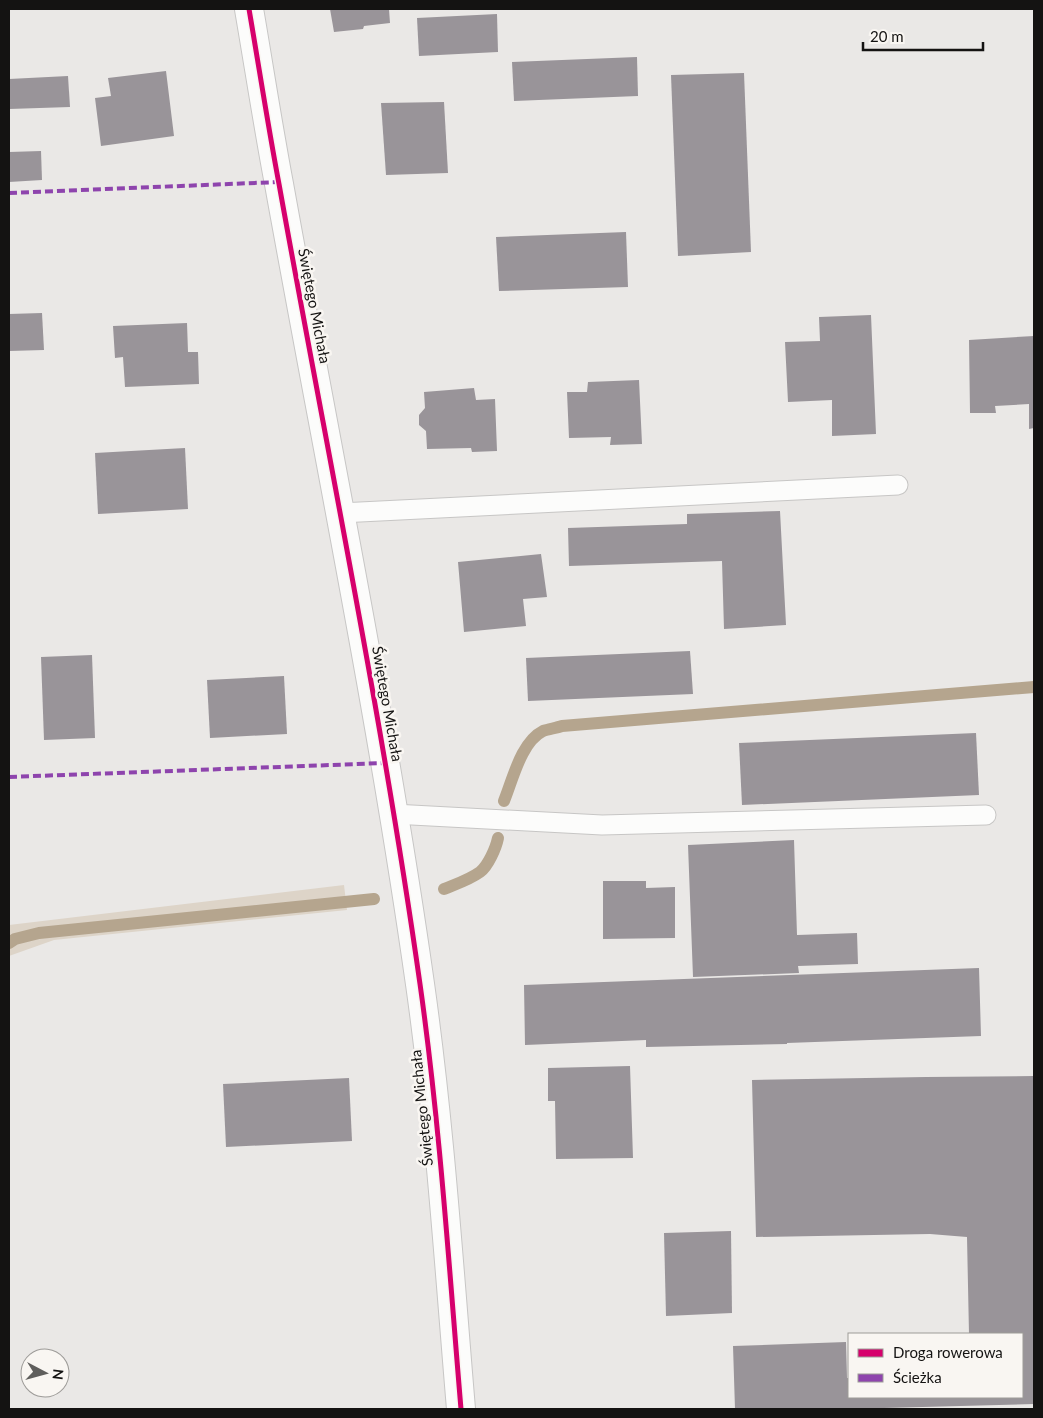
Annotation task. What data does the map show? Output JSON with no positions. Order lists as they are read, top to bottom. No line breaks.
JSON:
{"streets":{"street":["Świętego Michała"]},"legend":["Droga rowerowa","Ścieżka"],"scale_bar":"20 m","north":"right"}
